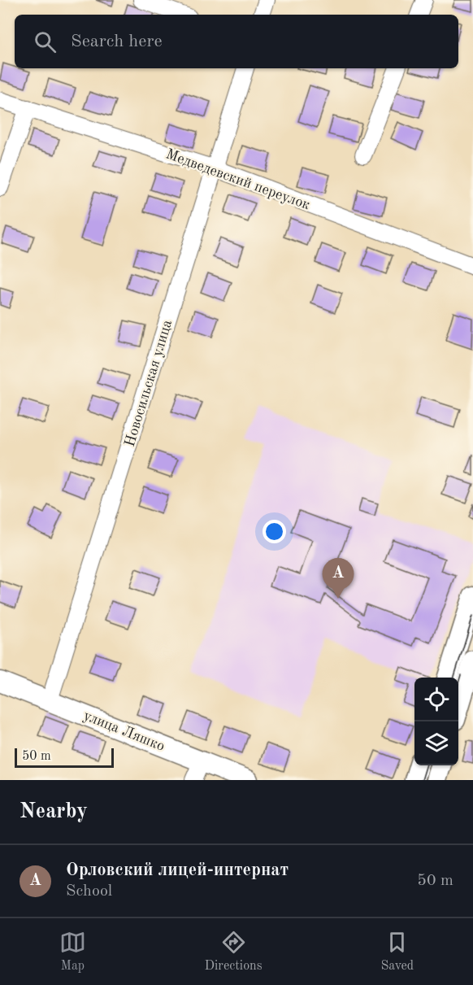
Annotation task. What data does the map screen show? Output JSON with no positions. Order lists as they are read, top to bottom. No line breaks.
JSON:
{"streets":{"main road":["улица Ляшко"],"street":["Медведевский переулок","Новосильская улица"]},"crossings":[["Медведевский переулок","Новосильская улица"],["Новосильская улица","улица Ляшко"]],"scale_bar":"50 m","page":{"search":"Search here","pins":"A","scale":"50 m","heading":"Nearby","list":[{"mark":"A","name":"Орловский лицей-интернат","note":"School","value":"50 m"}],"nav":["Map","Directions","Saved"]}}
